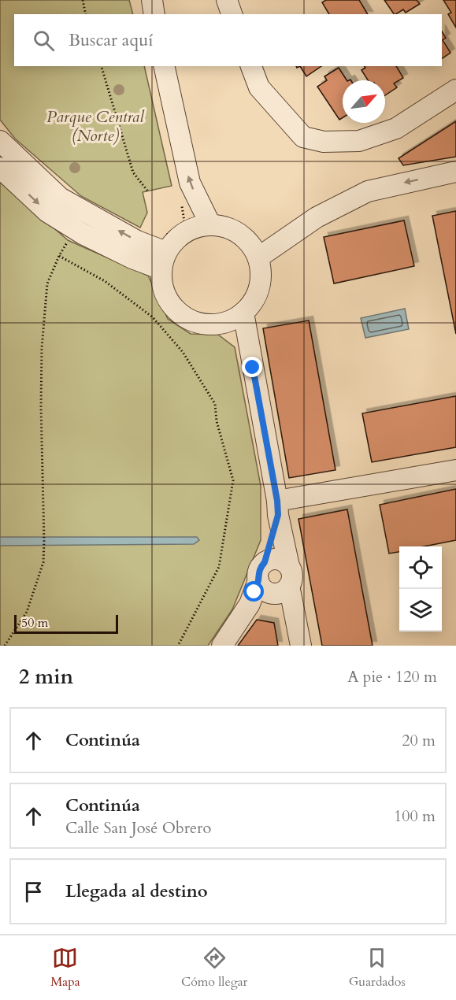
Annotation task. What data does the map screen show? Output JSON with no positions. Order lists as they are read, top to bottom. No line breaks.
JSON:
{"parks":["Parque Central (Norte)"],"scale_bar":"50 m","north":"top right","page":{"search":"Buscar aquí","scale":"50 m","heading":["2 min","A pie · 120 m"],"list":[["Continúa","20 m"],["Continúa","Calle San José Obrero","100 m"],"Llegada al destino"],"nav":["Mapa","Cómo llegar","Guardados"]}}
